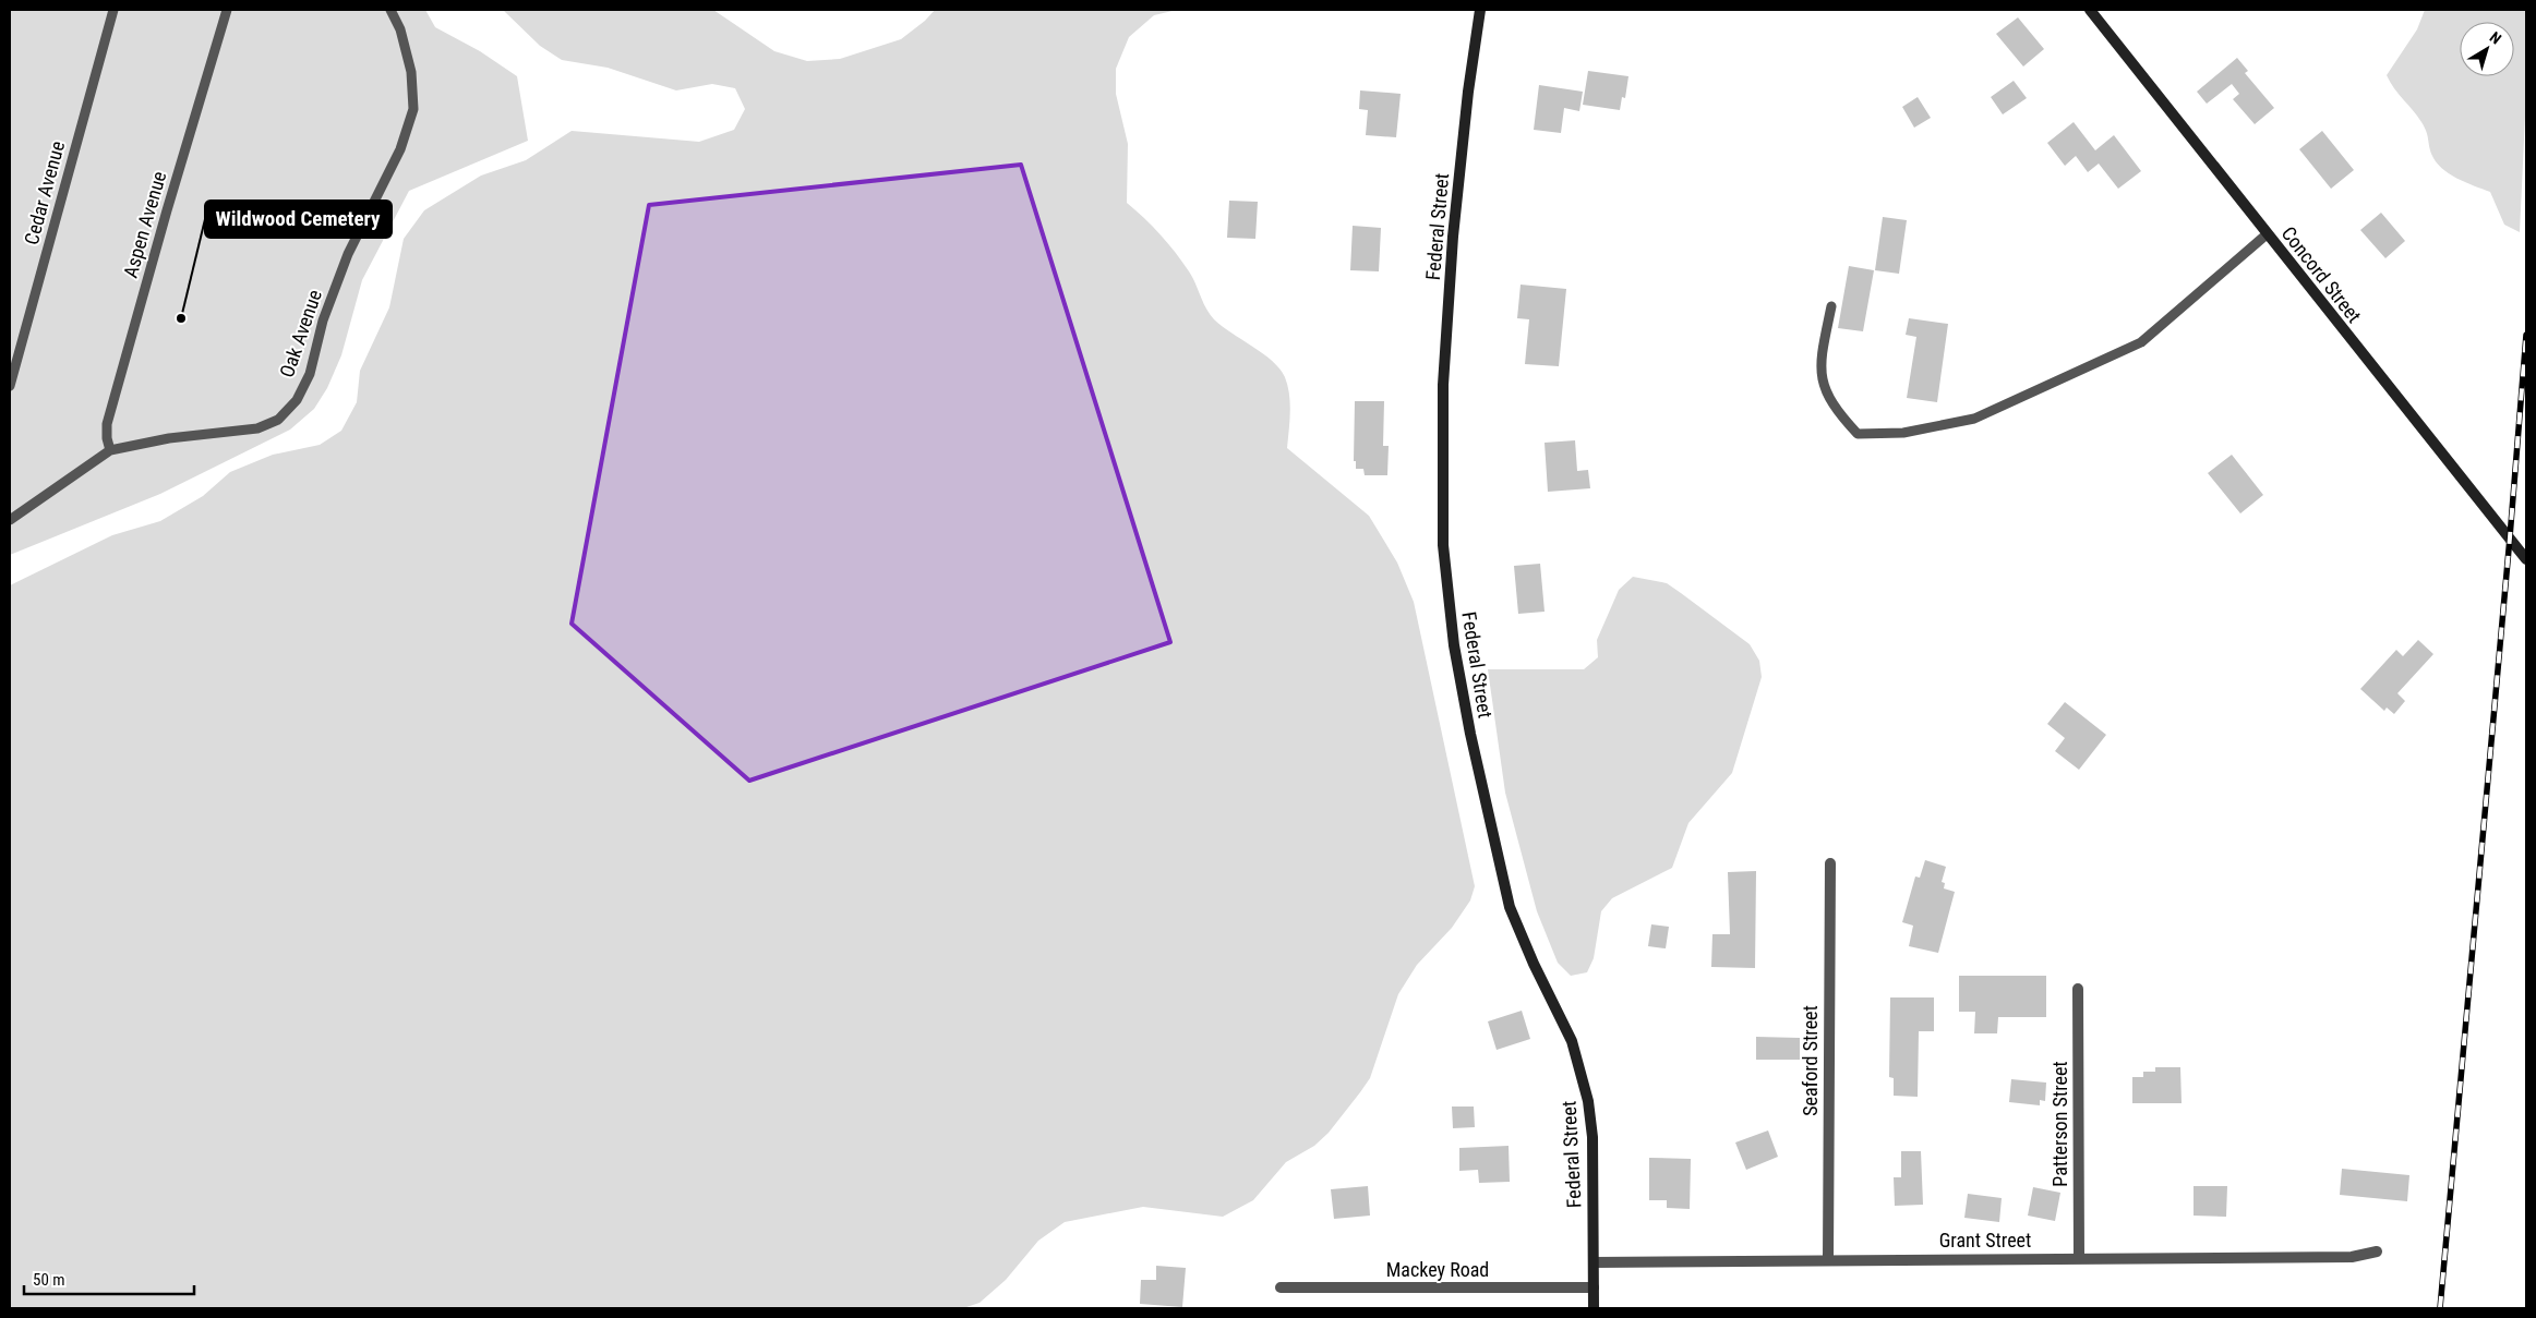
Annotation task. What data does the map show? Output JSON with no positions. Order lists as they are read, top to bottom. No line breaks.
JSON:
{"streets":{"street":["Federal Street","Concord Street","Seaford Street","Patterson Street","Grant Street","Mackey Road"],"lane":["Cedar Avenue","Aspen Avenue","Oak Avenue"]},"crossings":[["Aspen Avenue","Oak Avenue"],["Federal Street","Grant Street"],["Federal Street","Mackey Road"],["Seaford Street","Grant Street"],["Patterson Street","Grant Street"]],"places":["Wildwood Cemetery"],"scale_bar":"50 m","north":"top right"}
